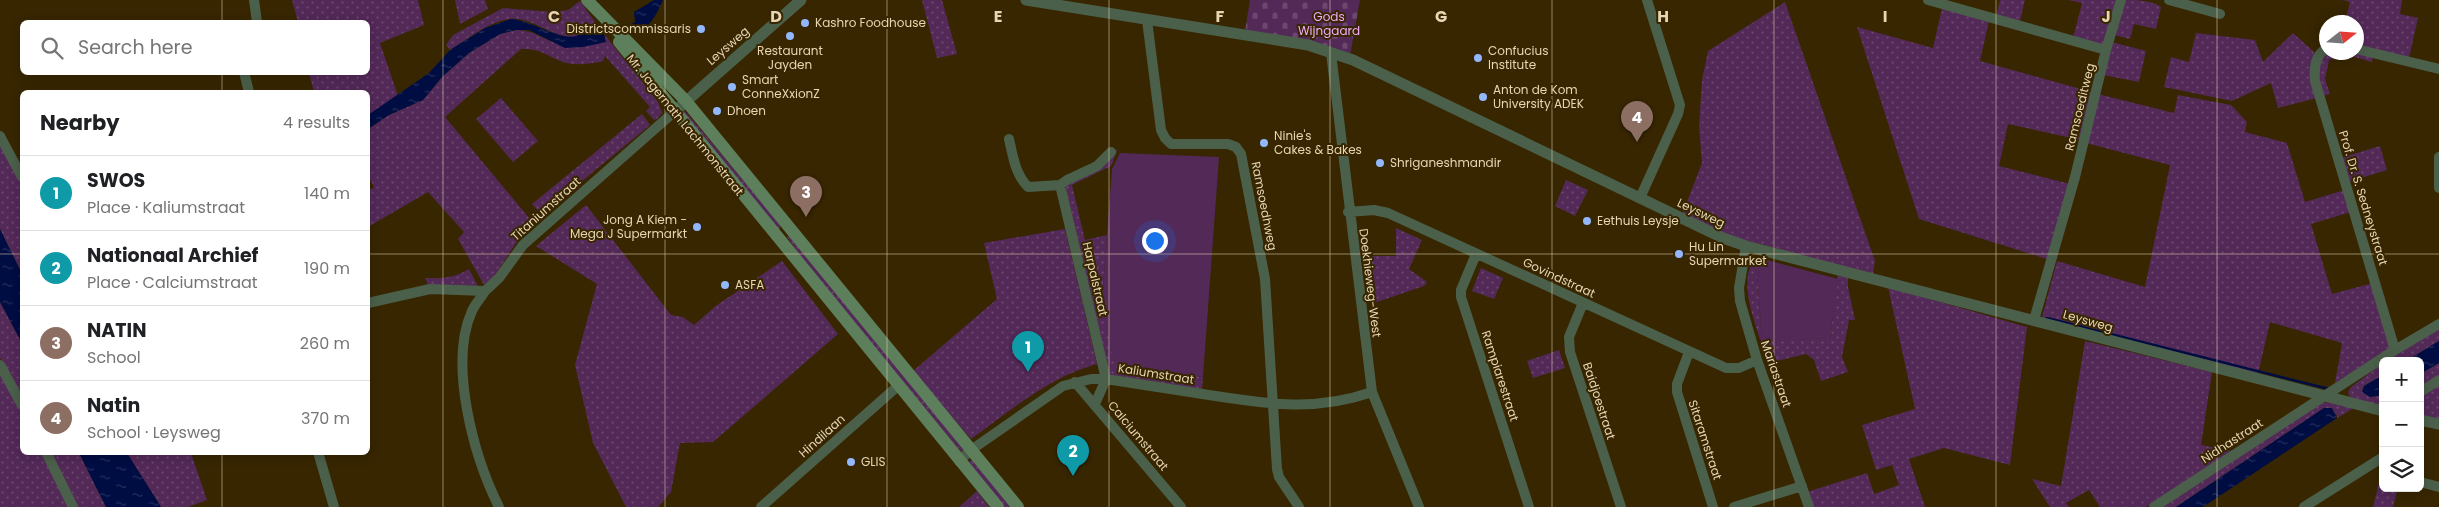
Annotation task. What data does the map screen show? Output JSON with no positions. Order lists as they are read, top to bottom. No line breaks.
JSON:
{"streets":{"main road":["Mr. Jagernath Lachmonstraat"],"street":["Leysweg","Ramsoeditweg","Prof. Dr. S. Sedneystraat","Ramsoedhweg","Titaniumstraat","Govindstraat","Harpalstraat","Doekhieweg-West","Kaliumstraat","Mariastraat","Rampiarestraat","Baidjoestraat","Hindilaan","Calciumstraat","Sitaramstraat","Nidhastraat"]},"crossings":[["Leysweg","Ramsoeditweg"],["Leysweg","Mr. Jagernath Lachmonstraat"],["Leysweg","Ramsoedhweg"],["Leysweg","Titaniumstraat"],["Leysweg","Doekhieweg-West"],["Leysweg","Mariastraat"],["Leysweg","Nidhastraat"],["Mr. Jagernath Lachmonstraat","Titaniumstraat"],["Mr. Jagernath Lachmonstraat","Kaliumstraat"],["Mr. Jagernath Lachmonstraat","Hindilaan"],["Prof. Dr. S. Sedneystraat","Nidhastraat"],["Ramsoedhweg","Kaliumstraat"],["Govindstraat","Doekhieweg-West"],["Govindstraat","Mariastraat"],["Govindstraat","Rampiarestraat"],["Govindstraat","Baidjoestraat"],["Govindstraat","Sitaramstraat"],["Harpalstraat","Kaliumstraat"],["Doekhieweg-West","Kaliumstraat"],["Kaliumstraat","Calciumstraat"]],"parks":["Gods Wijngaard"],"places":["Kashro Foodhouse","Districtscommissaris","Restaurant Jayden","Confucius Institute","Smart ConneXxionZ","Anton de Kom University ADEK","Dhoen","Ninie's Cakes & Bakes","Shriganeshmandir","Eethuis Leysje","Jong A Kiem - Mega J Supermarkt","Hu Lin Supermarket","ASFA","GLIS"],"north":"right","page":{"search":"Search here","heading":["Nearby","4 results"],"pins":["4","3","1","2"],"list":[{"mark":"1","name":"SWOS","note":"Place · Kaliumstraat","value":"140 m"},{"mark":"2","name":"Nationaal Archief","note":"Place · Calciumstraat","value":"190 m"},{"mark":"3","name":"NATIN","note":"School","value":"260 m"},{"mark":"4","name":"Natin","note":"School · Leysweg","value":"370 m"}],"map_buttons":["+","−"]},"grid":{"columns":["C","D","E","F","G","H","I","J"]}}
